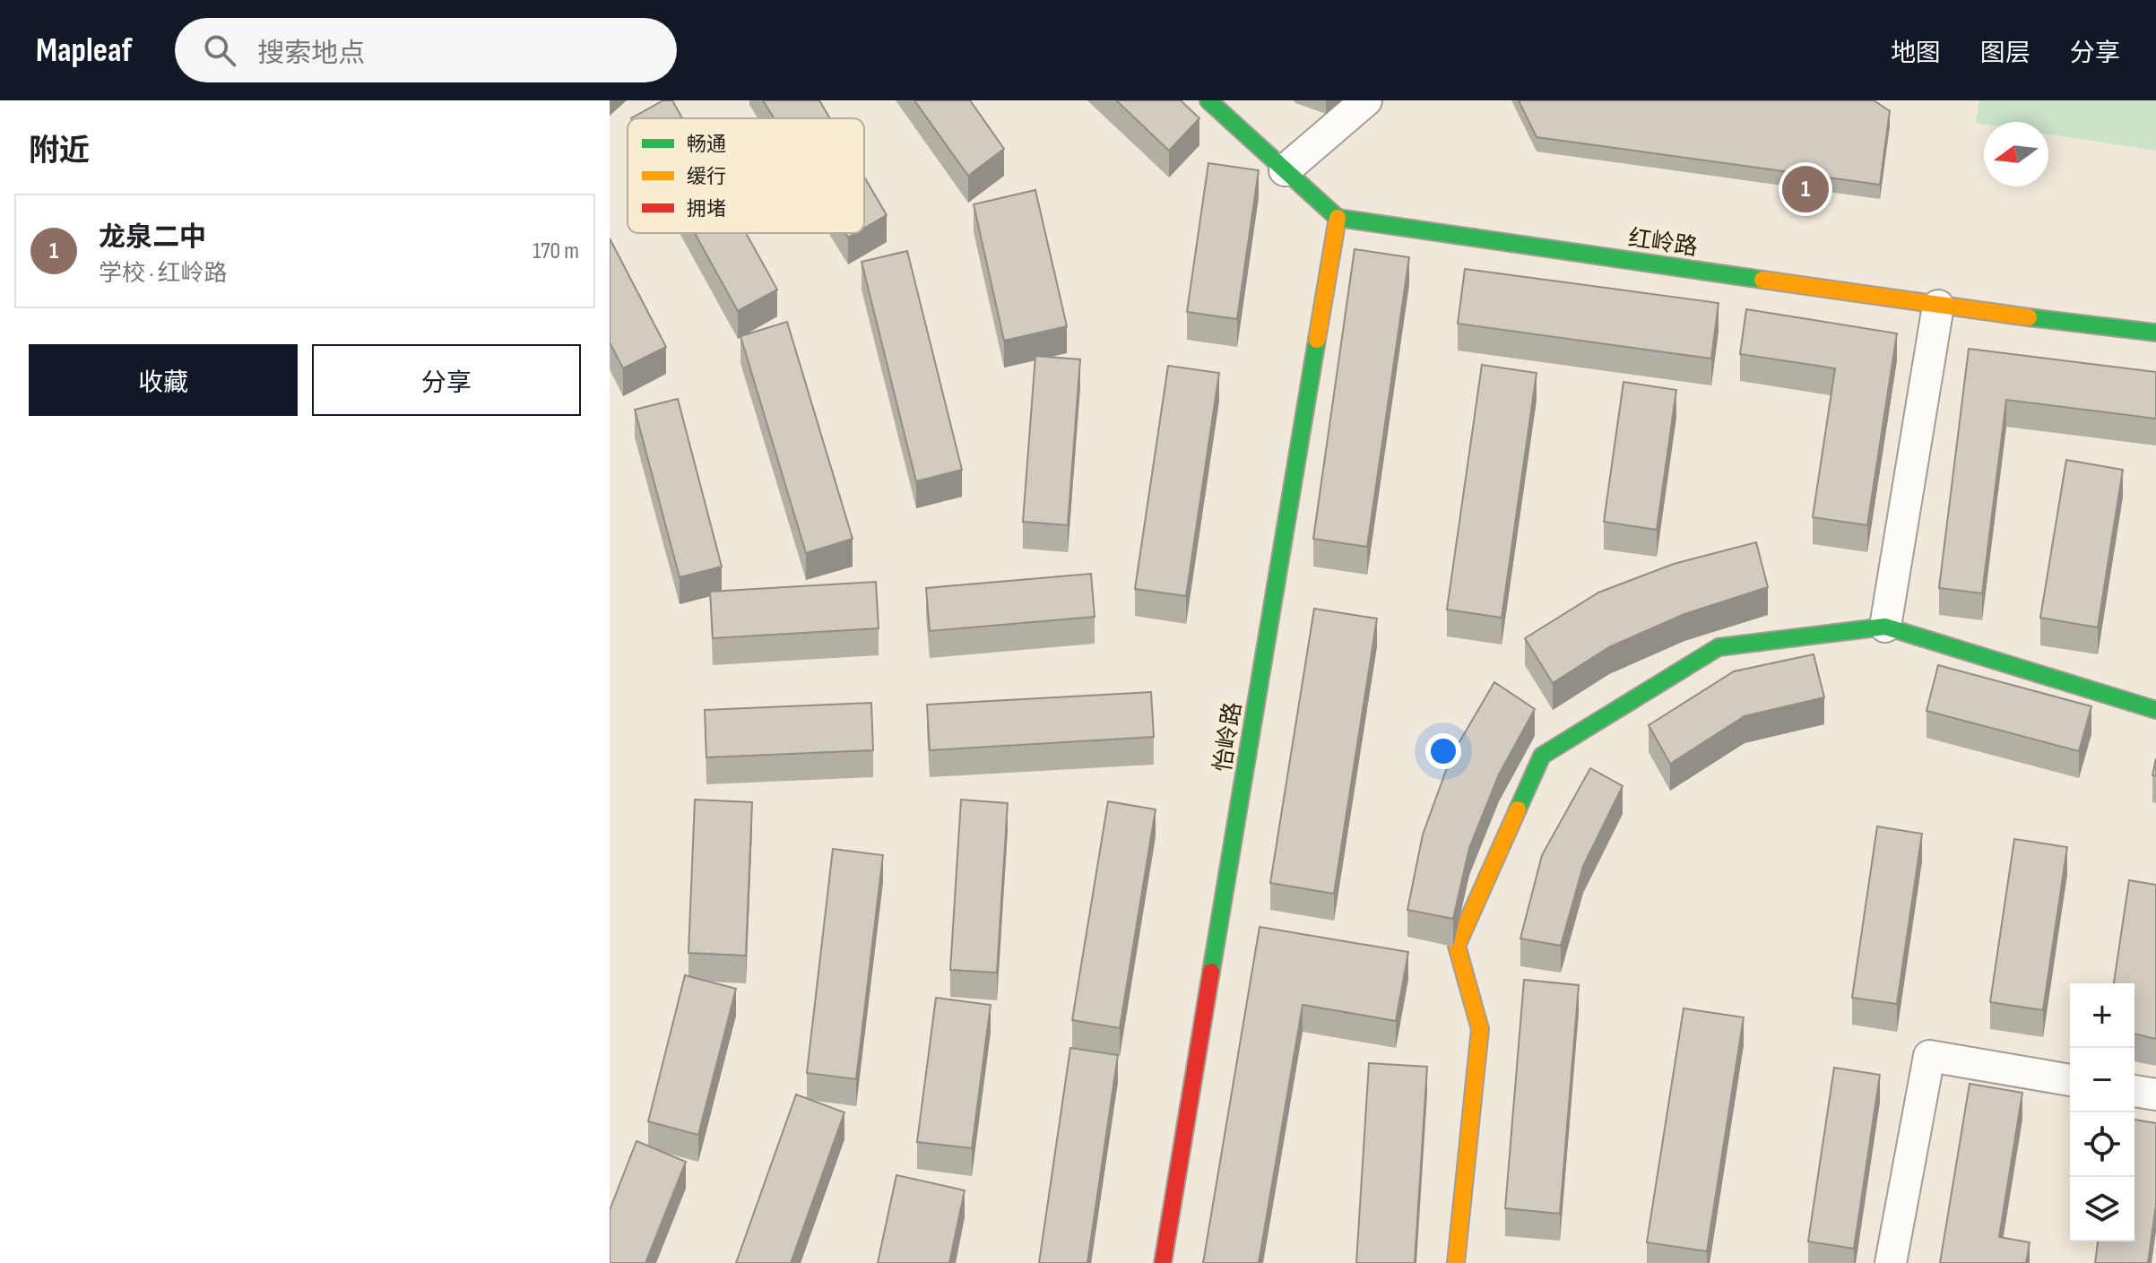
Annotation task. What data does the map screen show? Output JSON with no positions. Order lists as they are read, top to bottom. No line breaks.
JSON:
{"streets":{"street":["红岭路","怡岭路"]},"crossings":[["红岭路","怡岭路"]],"legend":["畅通","缓行","拥堵"],"north":"left","page":{"header":"Mapleaf","search":"搜索地点","nav":["地图","图层","分享"],"heading":"附近","pins":"1","list":[{"mark":"1","name":"龙泉二中","note":"学校 · 红岭路","value":"170 m"}],"buttons":["收藏","分享"],"map_buttons":["+","−"]}}
